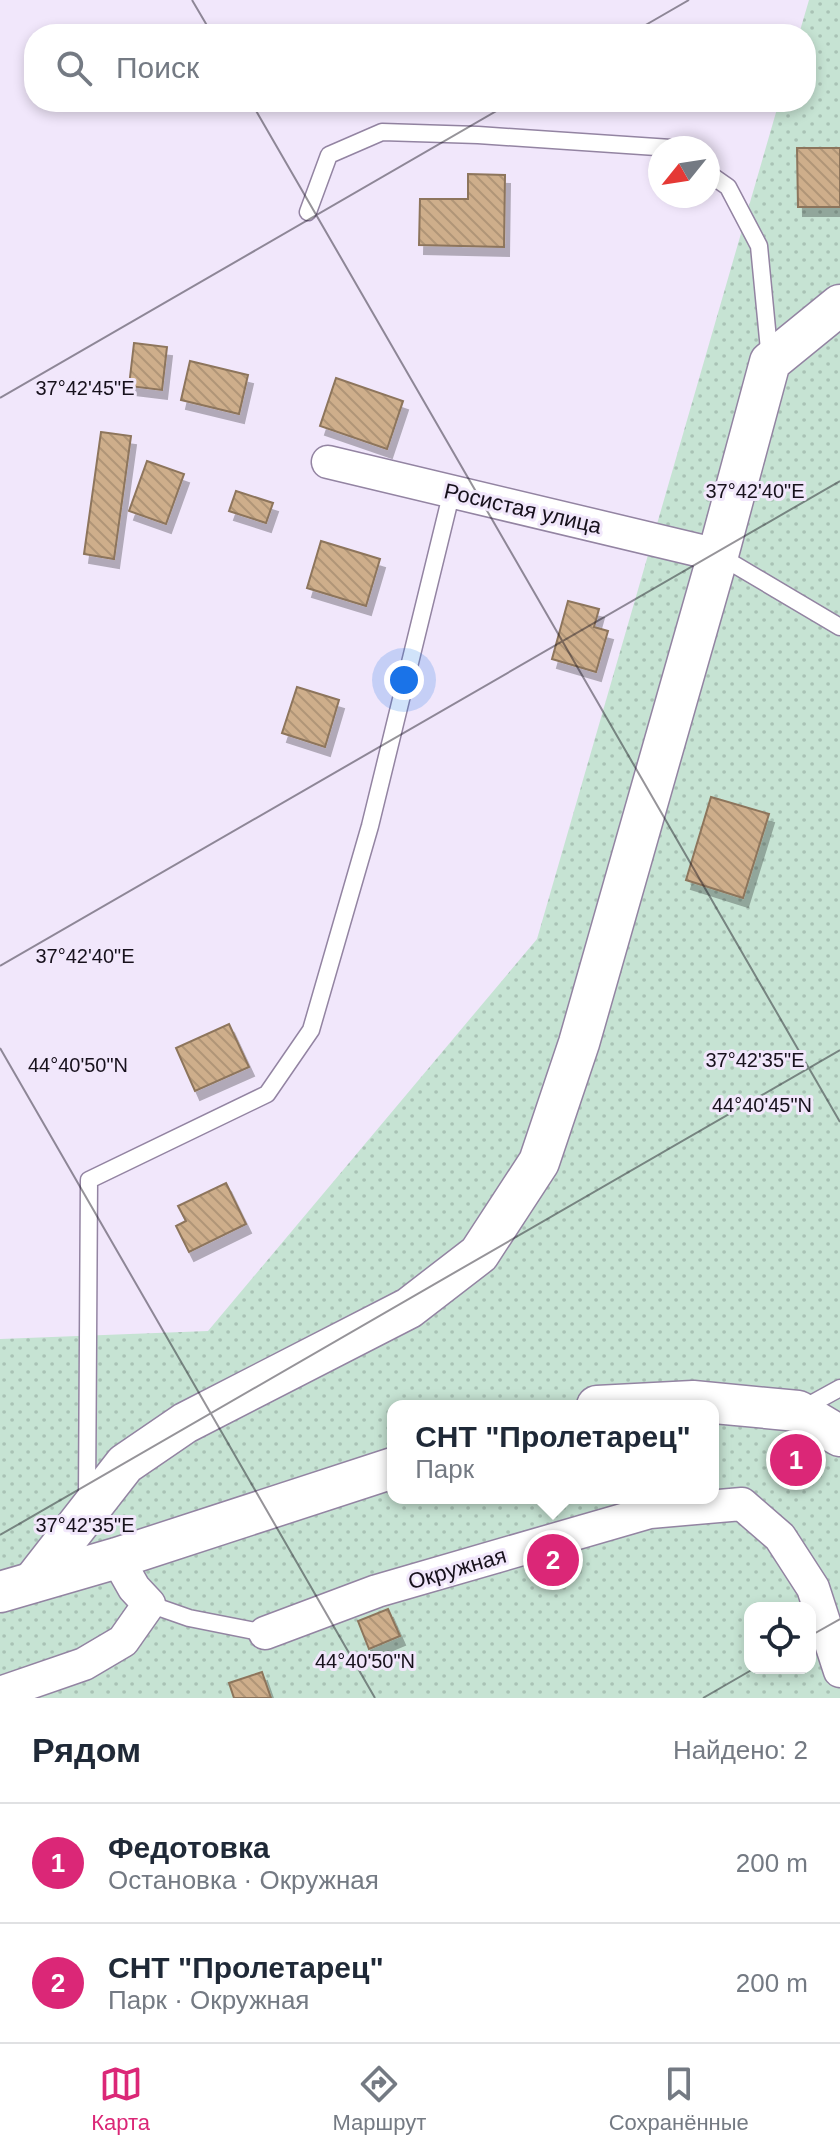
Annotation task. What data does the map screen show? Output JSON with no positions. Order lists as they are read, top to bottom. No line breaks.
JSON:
{"streets":{"street":["Росистая улица","Окружная"]},"north":"bottom left","page":{"search":"Поиск","popup":["СНТ \"Пролетарец\"","Парк"],"pins":["1","2"],"heading":["Рядом","Найдено: 2"],"list":[{"mark":"1","name":"Федотовка","note":"Остановка · Окружная","value":"200 m"},{"mark":"2","name":"СНТ \"Пролетарец\"","note":"Парк · Окружная","value":"200 m"}],"nav":["Карта","Маршрут","Сохранённые"]},"coordinates":["37°42'45\"E","37°42'40\"E","37°42'35\"E","44°40'50\"N","44°40'45\"N"]}
